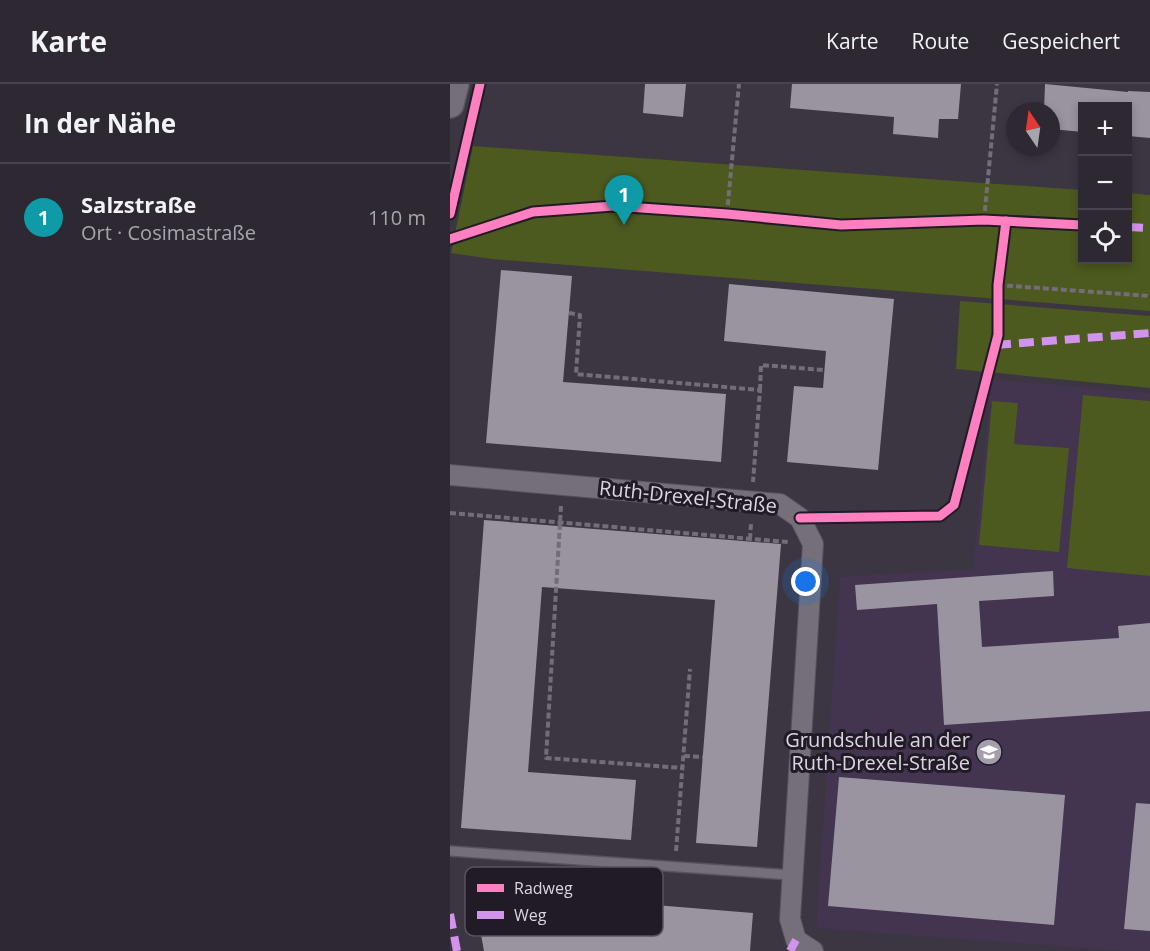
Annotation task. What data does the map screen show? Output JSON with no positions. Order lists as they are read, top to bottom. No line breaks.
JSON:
{"streets":{"street":["Ruth-Drexel-Straße"]},"places":{"school or university":["Grundschule an der Ruth-Drexel-Straße"]},"legend":["Radweg","Weg"],"north":"top","page":{"header":"Karte","nav":["Karte","Route","Gespeichert"],"heading":"In der Nähe","map_buttons":["+","−"],"list":[{"mark":"1","name":"Salzstraße","note":"Ort · Cosimastraße","value":"110 m"}],"pins":"1"}}
